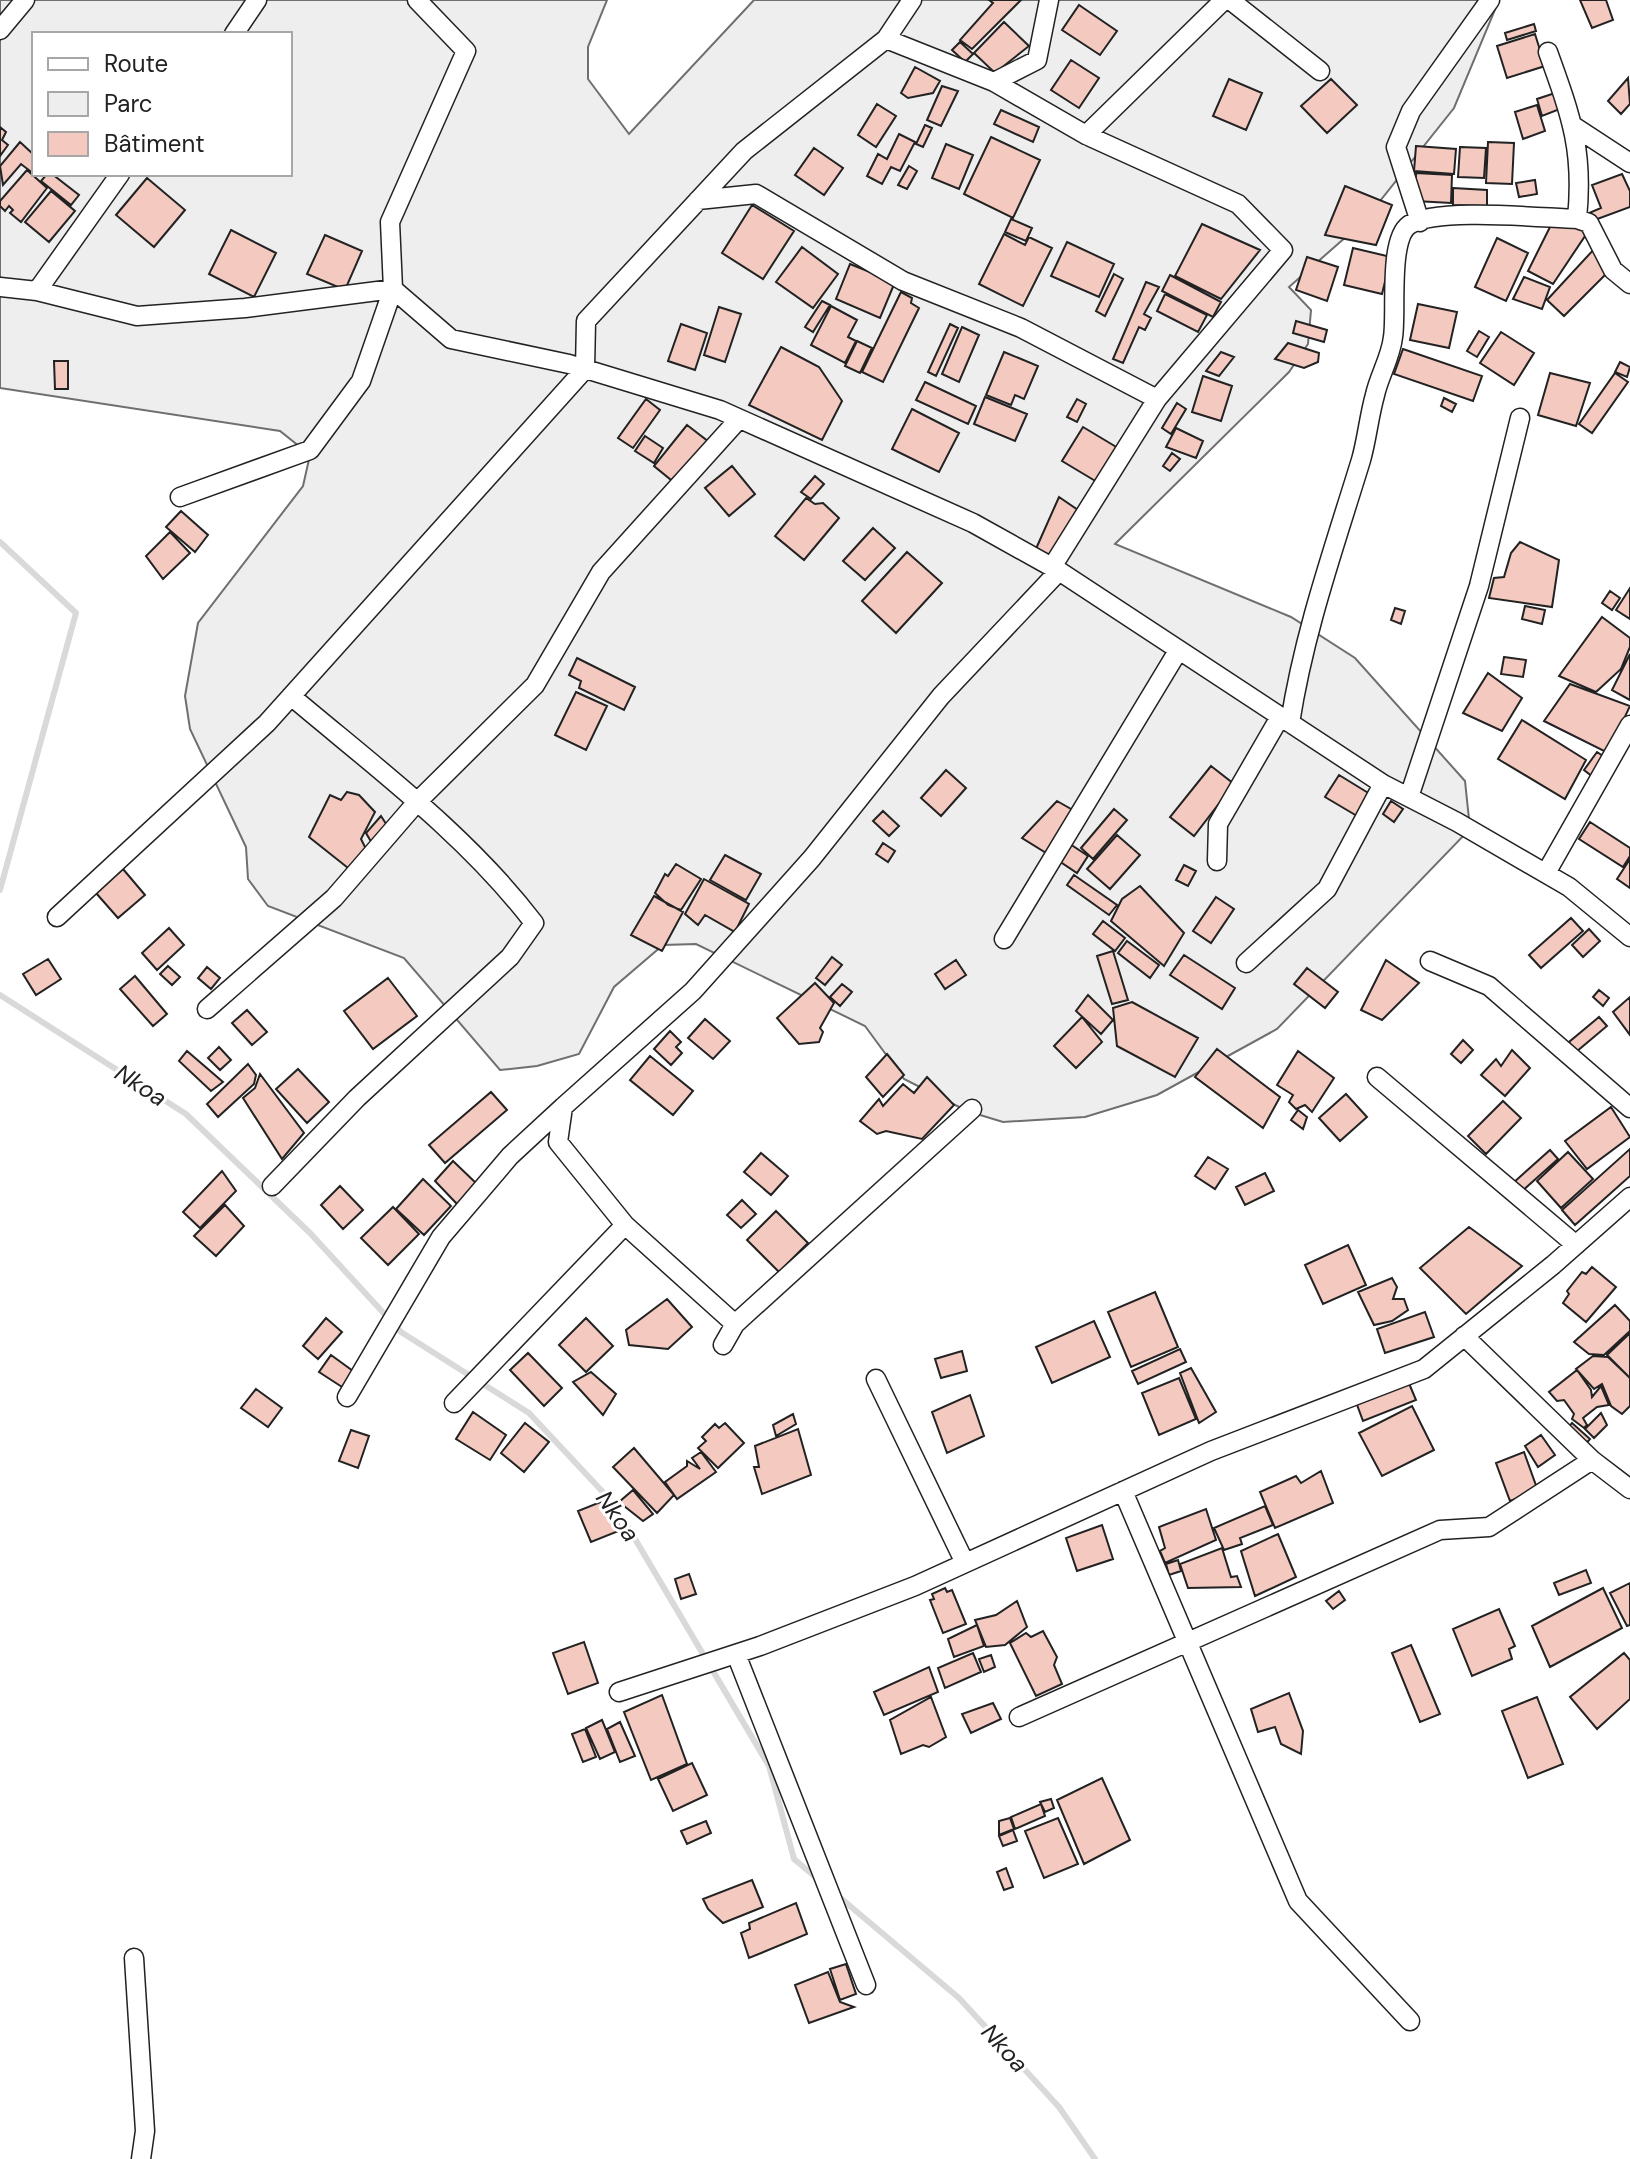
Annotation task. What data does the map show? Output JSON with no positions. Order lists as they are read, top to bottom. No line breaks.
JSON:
{"water":["Nkoa"],"legend":["Route","Parc","Bâtiment"]}
